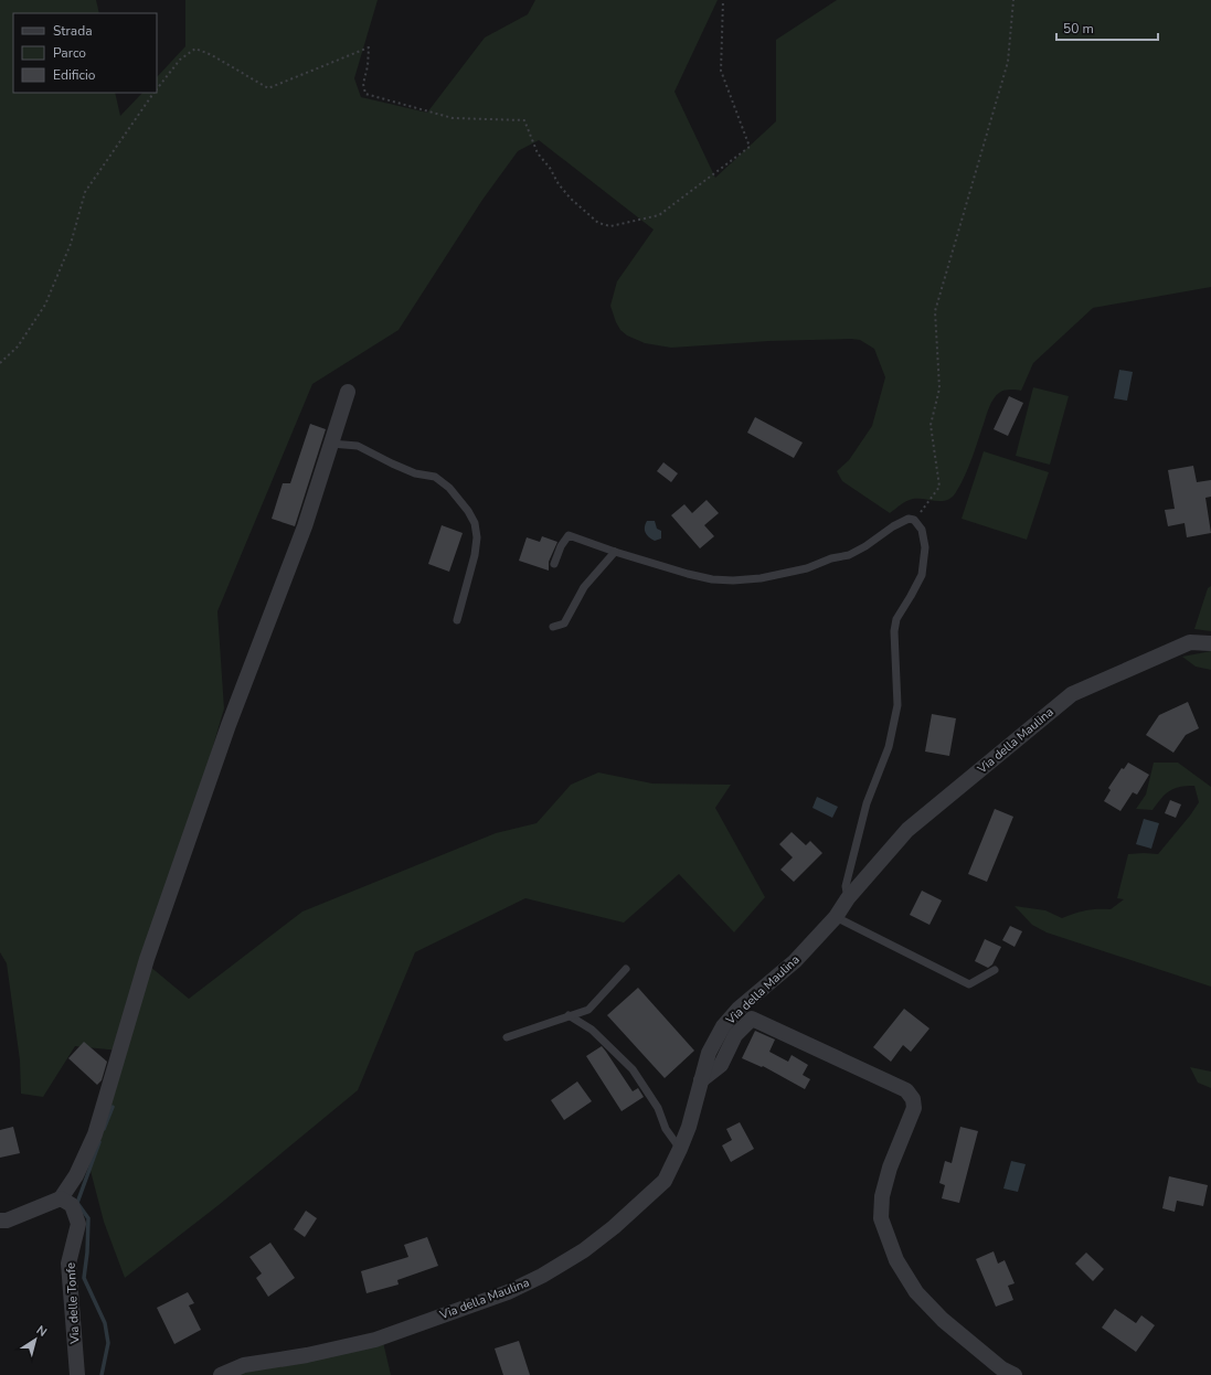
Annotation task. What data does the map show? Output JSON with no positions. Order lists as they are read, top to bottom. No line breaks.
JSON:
{"streets":{"street":["Via della Maulina","Via delle Tonfe"]},"legend":["Strada","Parco","Edificio"],"scale_bar":"50 m","north":"top right"}
